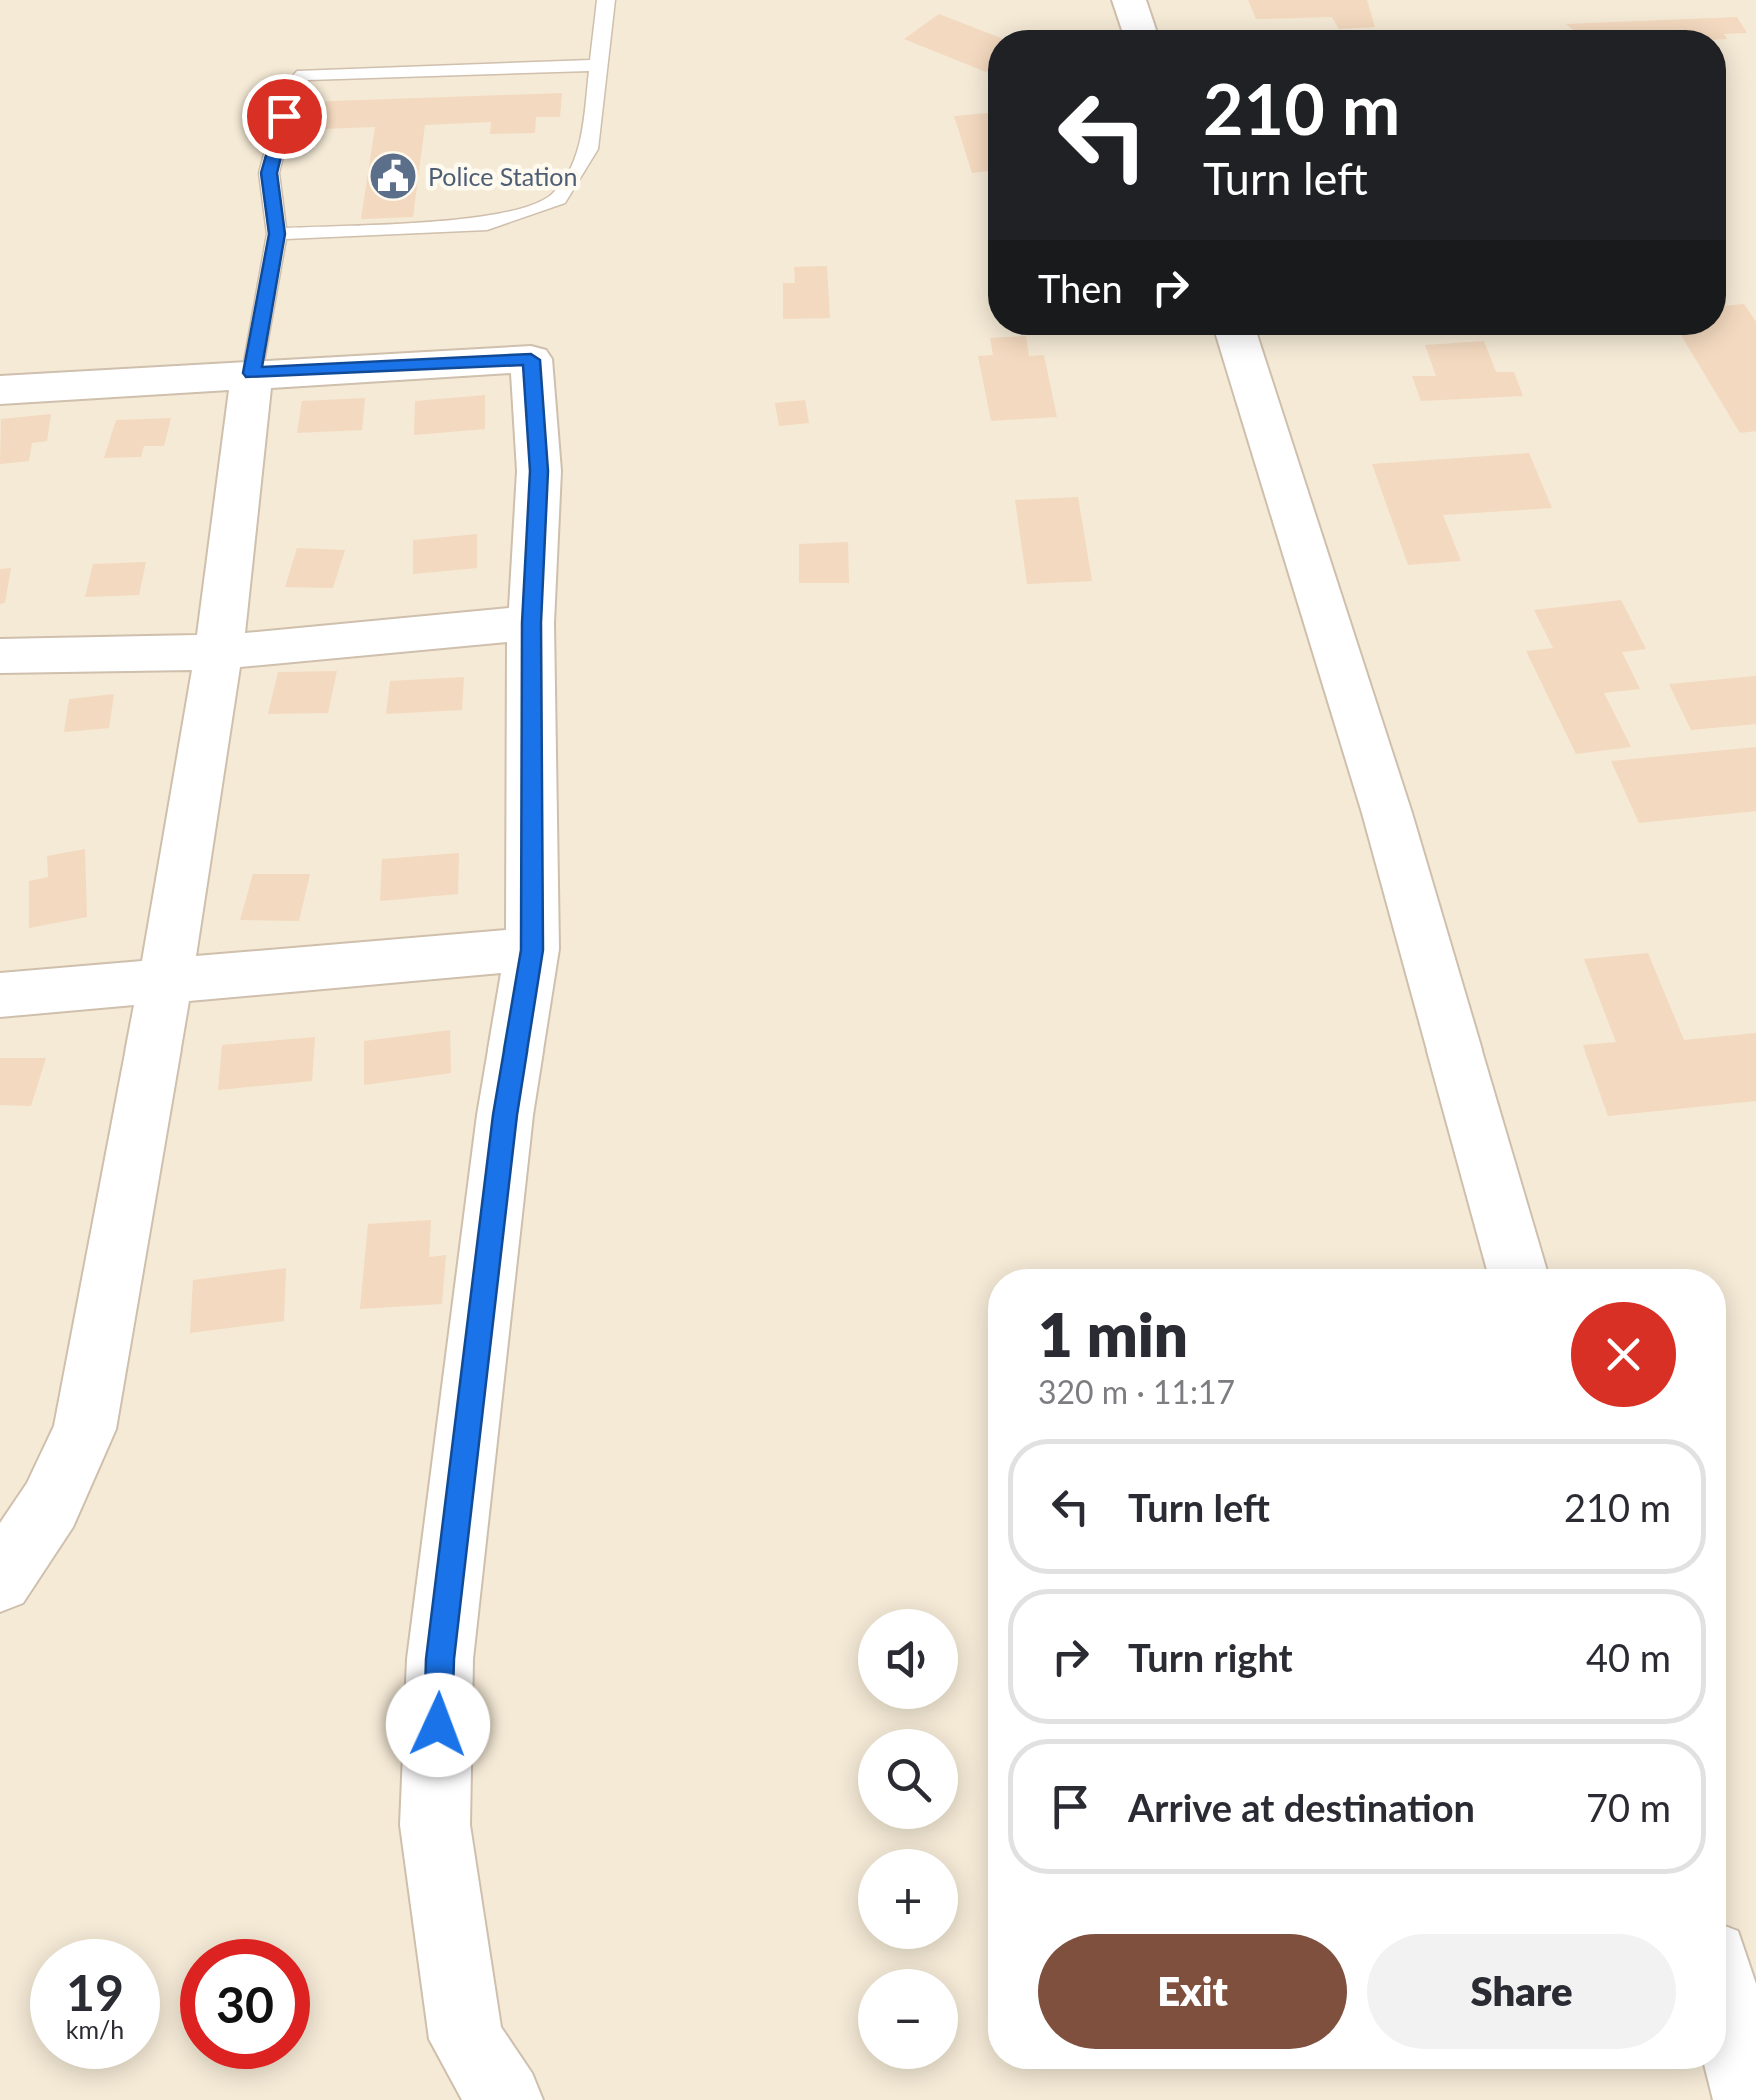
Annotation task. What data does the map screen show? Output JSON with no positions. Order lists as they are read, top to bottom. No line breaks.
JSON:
{"places":{"public building":["Police Station"]},"page":{"turn":["210 m","Turn left"],"then":"Then","heading":["1 min","320 m · 11:17"],"list":[{"name":"Turn left","value":"210 m"},{"name":"Turn right","value":"40 m"},{"name":"Arrive at destination","value":"70 m"}],"map_buttons":["+","−"],"buttons":["Exit","Share"],"speed":"19 km/h","limit":"30"}}
